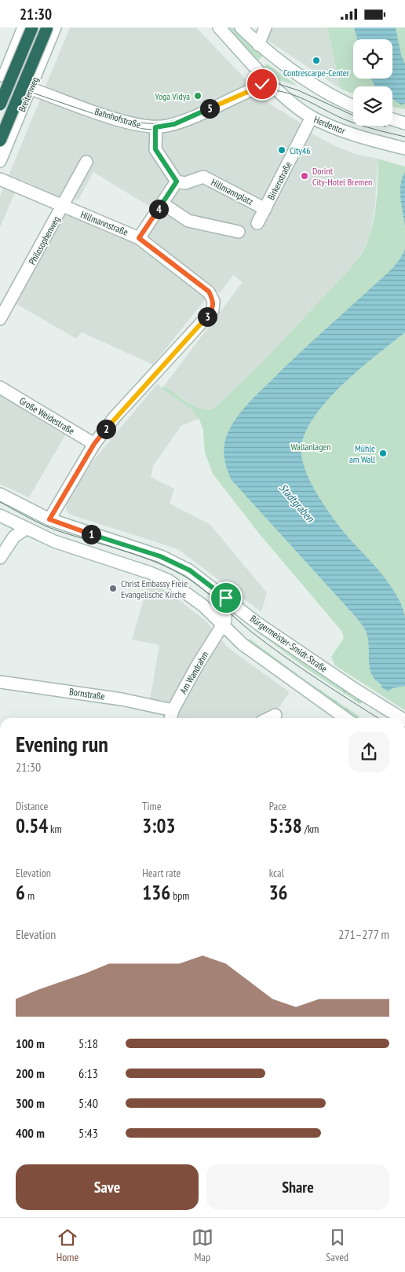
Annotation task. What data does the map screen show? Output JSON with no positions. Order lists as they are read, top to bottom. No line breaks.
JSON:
{"streets":{"street":["Breitenweg","Bahnhofstraße","Herdentor","Birkenstraße","Hillmannplatz","Hillmannstraße","Philosophenweg","Große Weidestraße","Bürgermeister-Smidt-Straße","Am Wandrahm","Bornstraße"]},"crossings":[["Breitenweg","Bahnhofstraße"],["Bahnhofstraße","Herdentor"],["Herdentor","Birkenstraße"],["Birkenstraße","Hillmannplatz"],["Hillmannstraße","Philosophenweg"],["Hillmannstraße","Große Weidestraße"],["Am Wandrahm","Bornstraße"]],"water":["Stadtgraben"],"parks":["Wallanlagen"],"places":["Contrescarpe-Center","Yoga Vidya","City46","Dorint City-Hotel Bremen","Mühle am Wall","Christ Embassy Freie Evangelische Kirche"],"page":{"status":"21:30","pins":["5","4","3","2","1"],"heading":["Evening run","21:30"],"stats":[["Distance","0.54 km"],["Time","3:03"],["Pace","5:38 /km"],["Elevation","6 m"],["Heart rate","136 bpm"],["kcal","36"]],"chart":["Elevation","271–277 m"],"list":[{"name":"100 m","note":"5:18"},{"name":"200 m","note":"6:13"},{"name":"300 m","note":"5:40"},{"name":"400 m","note":"5:43"}],"buttons":["Save","Share"],"tabs":["Home","Map","Saved"]}}
